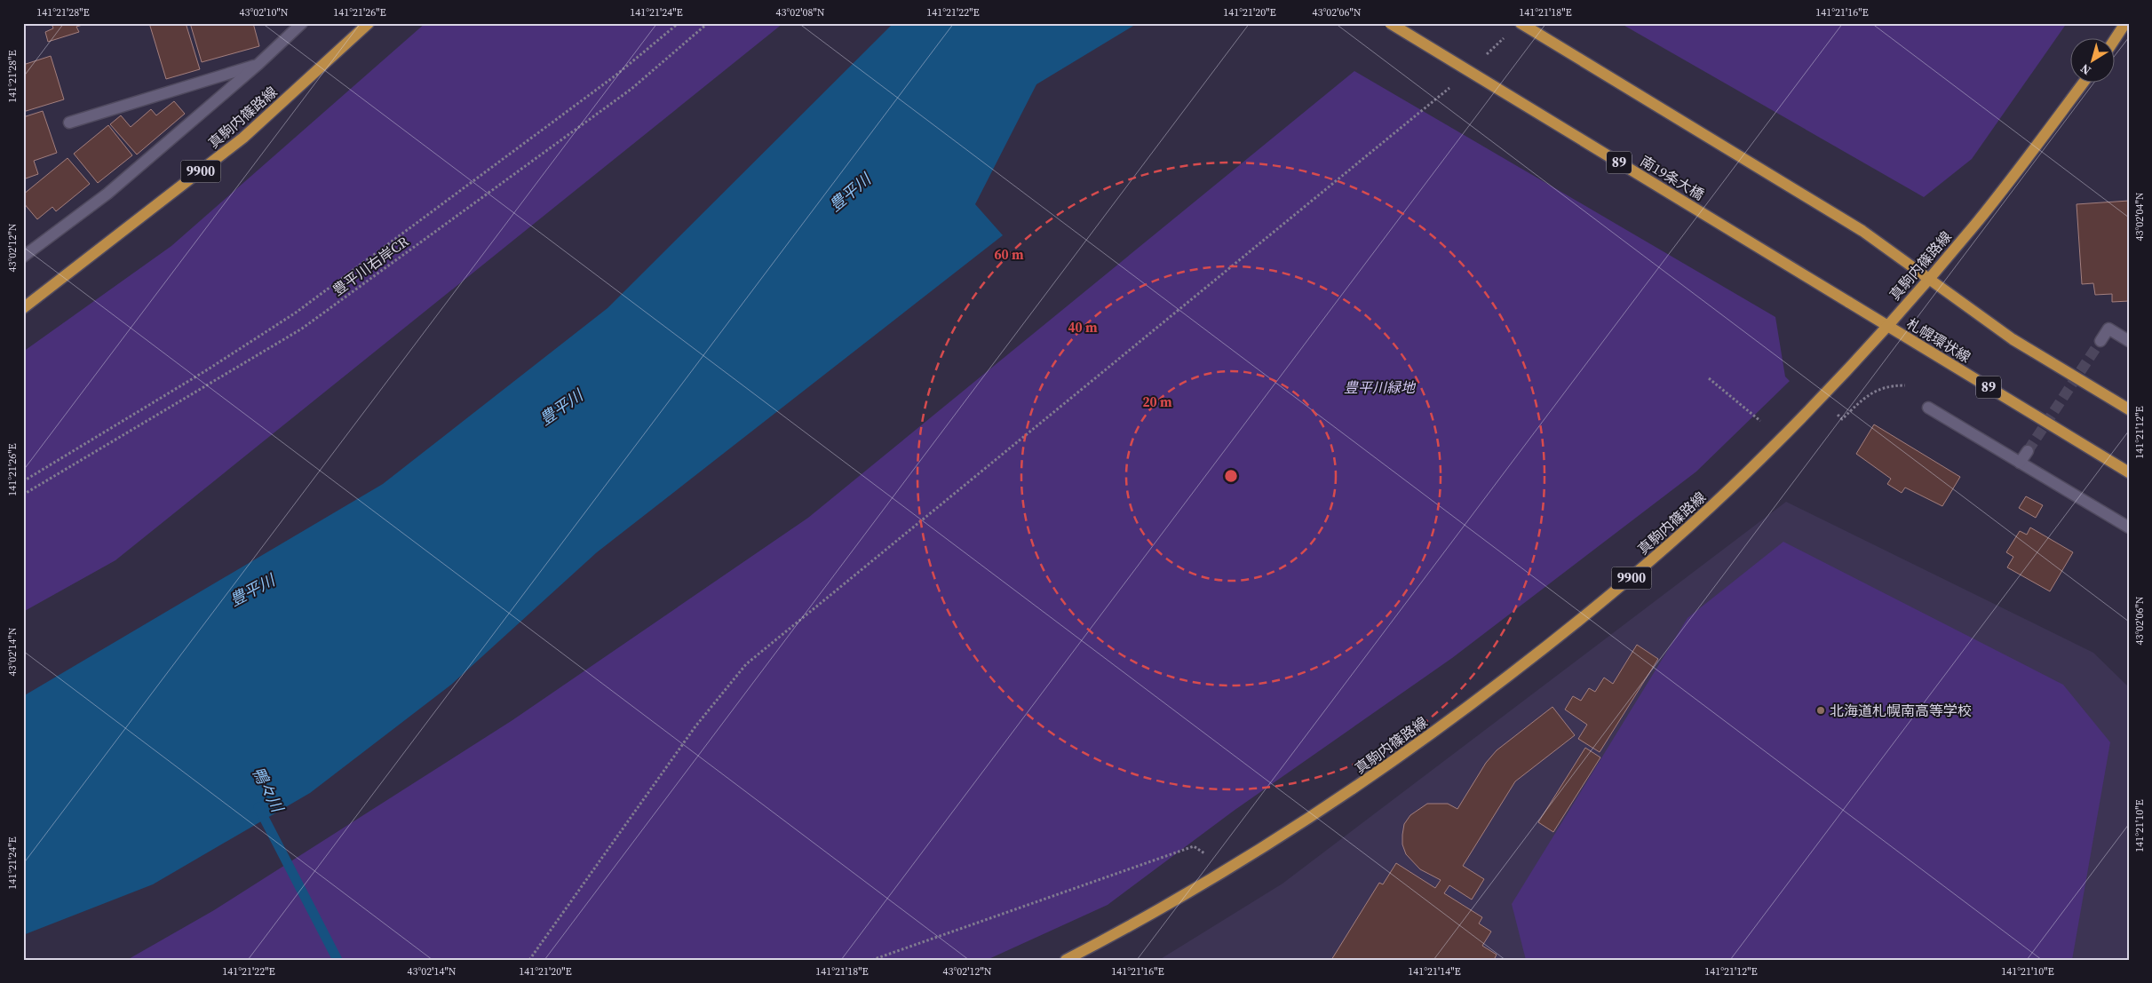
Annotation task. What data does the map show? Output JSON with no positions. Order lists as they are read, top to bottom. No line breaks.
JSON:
{"streets":{"main road":["真駒内篠路線","89","9900","南19条大橋","札幌環状線"],"path":["豊平川右岸CR"]},"crossings":[["真駒内篠路線","札幌環状線"],["南19条大橋","札幌環状線"]],"water":["豊平川","鴨々川"],"parks":["豊平川緑地"],"places":["北海道札幌南高等学校"],"north":"bottom left","coordinates":["141°21'28\"E","43°02'10\"N","141°21'26\"E","141°21'24\"E","43°02'08\"N","141°21'22\"E","141°21'20\"E","43°02'06\"N","141°21'18\"E","141°21'16\"E","43°02'04\"N","43°02'12\"N","141°21'12\"E","43°02'14\"N","141°21'10\"E","141°21'14\"E"],"rings":["60 m","40 m","20 m"]}
